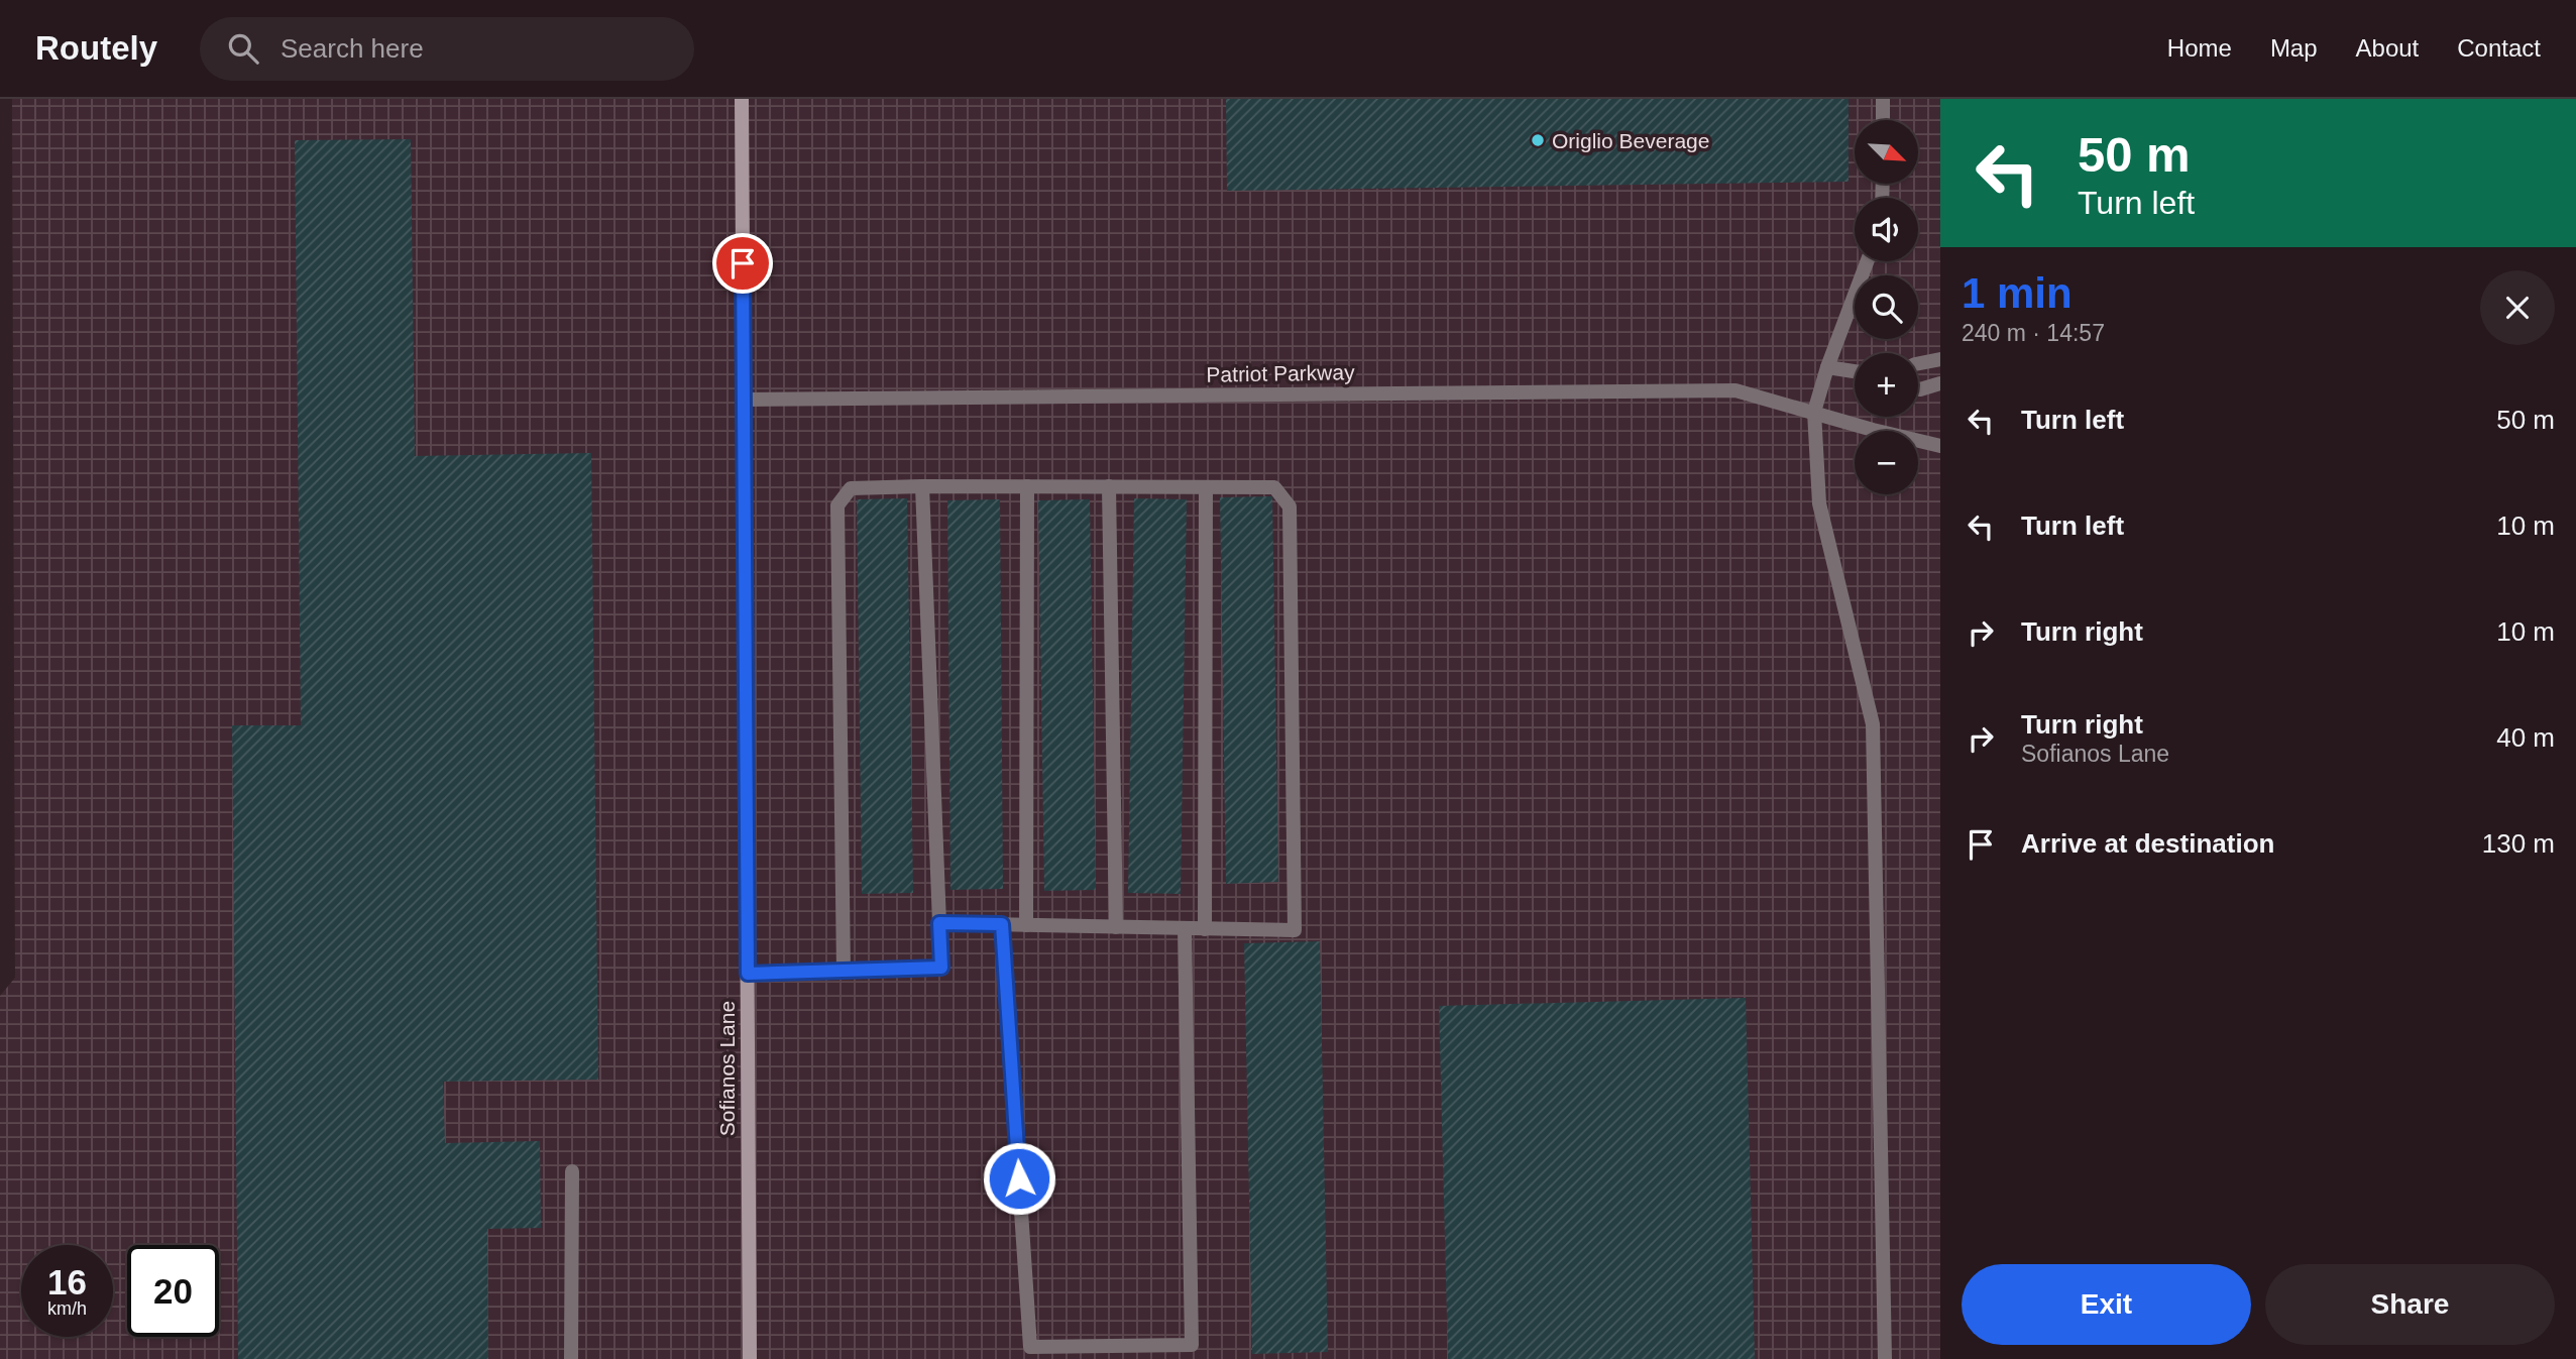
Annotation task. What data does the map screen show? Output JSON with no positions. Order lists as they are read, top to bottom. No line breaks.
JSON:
{"streets":{"street":["Sofianos Lane"],"lane":["Patriot Parkway"]},"crossings":[["Patriot Parkway","Sofianos Lane"]],"places":["Origlio Beverage"],"north":"bottom right","page":{"header":"Routely","search":"Search here","nav":["Home","Map","About","Contact"],"turn":["50 m","Turn left"],"map_buttons":["+","−"],"heading":["1 min","240 m · 14:57"],"list":[{"name":"Turn left","value":"50 m"},{"name":"Turn left","value":"10 m"},{"name":"Turn right","value":"10 m"},{"name":"Turn right","note":"Sofianos Lane","value":"40 m"},{"name":"Arrive at destination","value":"130 m"}],"speed":"16 km/h","limit":"20","buttons":["Exit","Share"]}}
